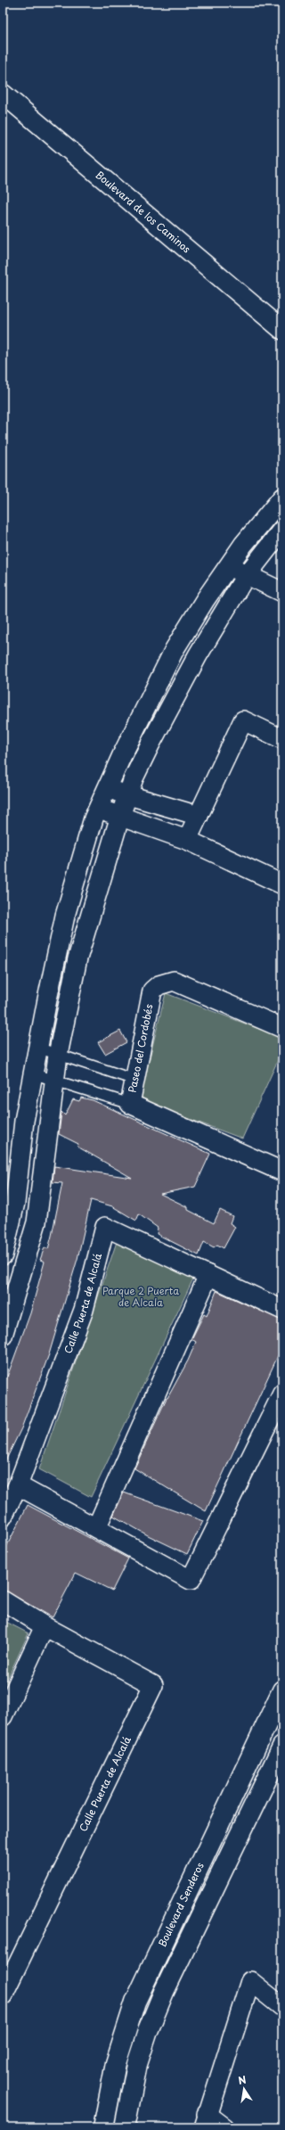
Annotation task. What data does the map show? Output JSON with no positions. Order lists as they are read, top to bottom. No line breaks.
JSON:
{"streets":{"main road":["Boulevard Senderos"],"street":["Boulevard de los Caminos","Paseo del Cordobés","Calle Puerta de Alcalá"]},"parks":["Parque 2 Puerta de Alcala"],"north":"top"}
